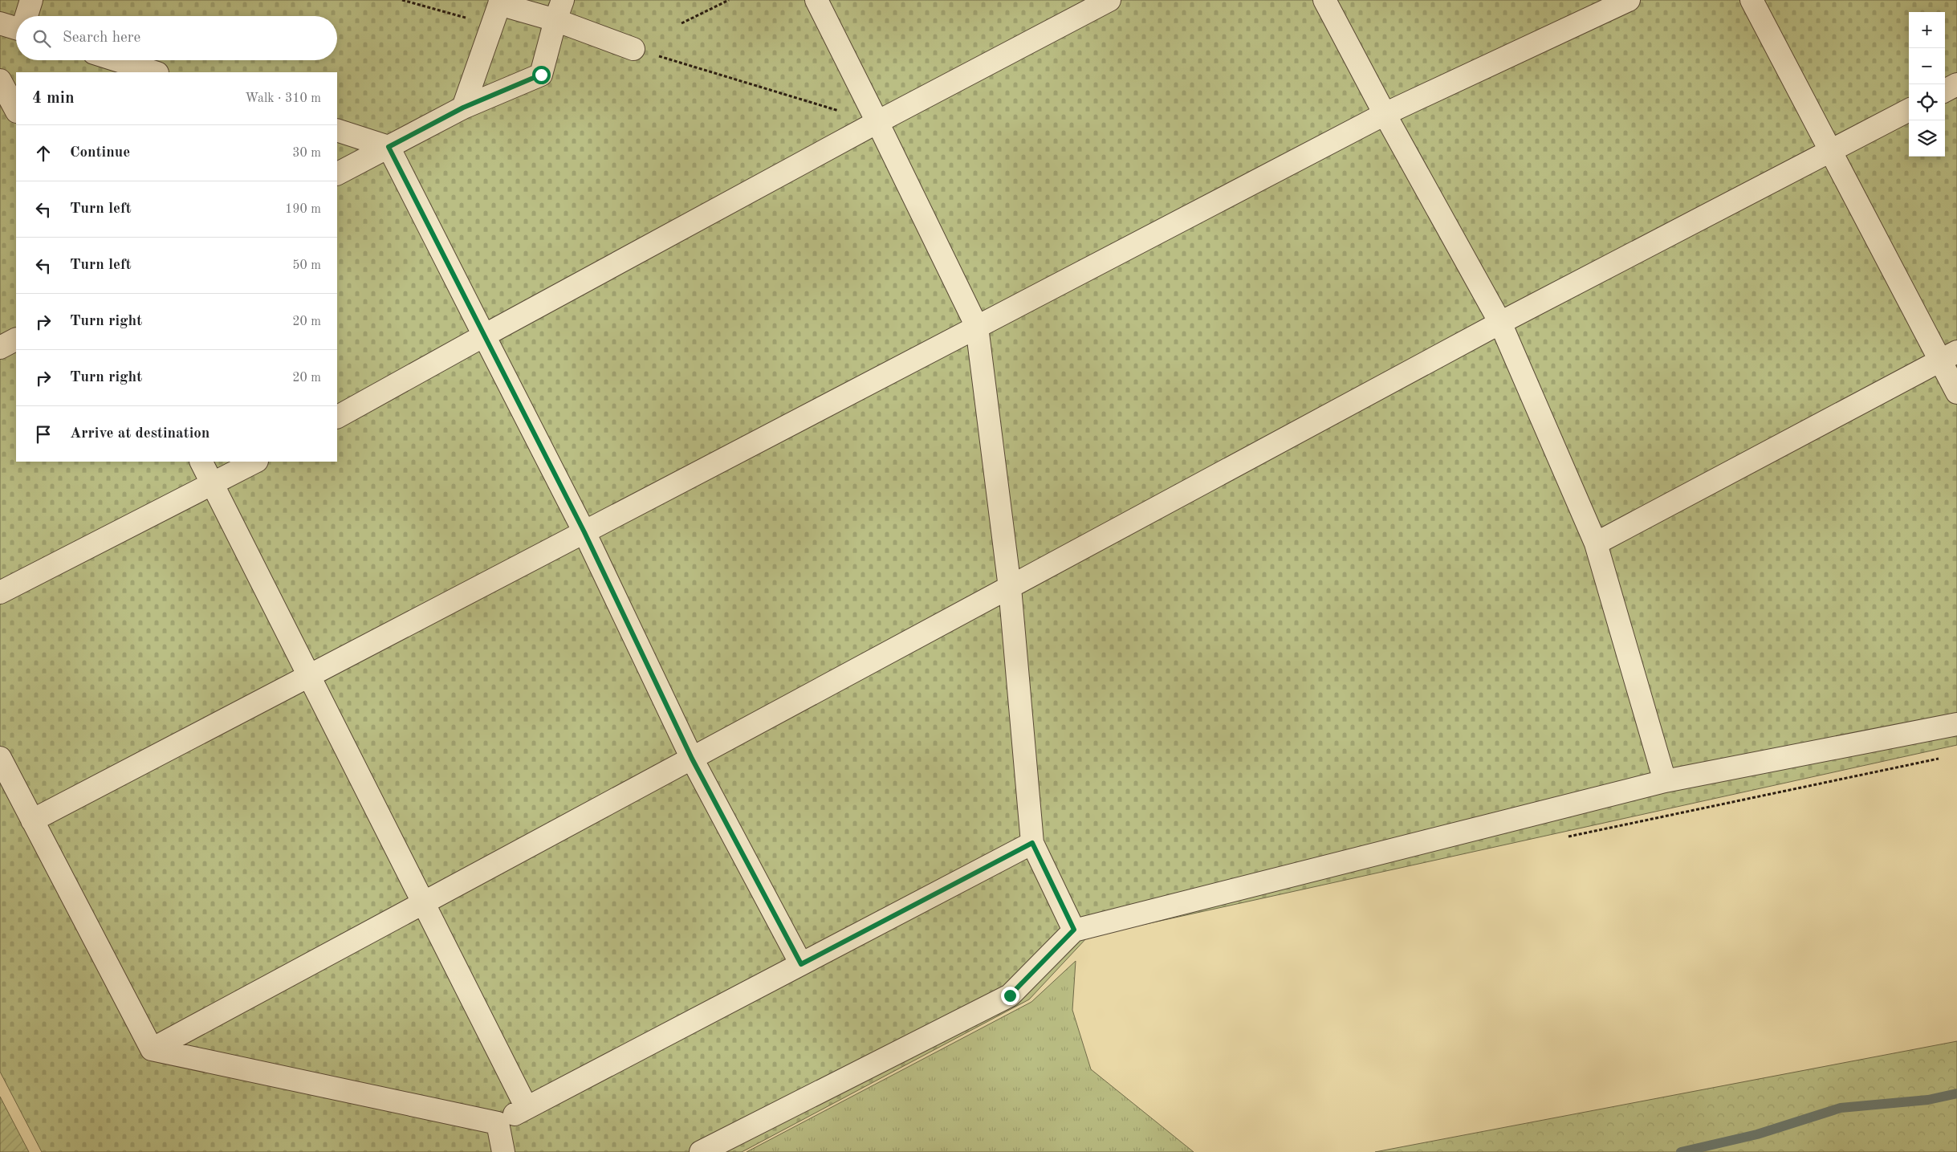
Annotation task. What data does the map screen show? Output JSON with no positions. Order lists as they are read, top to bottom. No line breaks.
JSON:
{"page":{"map_buttons":["+","−"],"search":"Search here","heading":["4 min","Walk · 310 m"],"list":[["Continue","30 m"],["Turn left","190 m"],["Turn left","50 m"],["Turn right","20 m"],["Turn right","20 m"],"Arrive at destination"]}}
